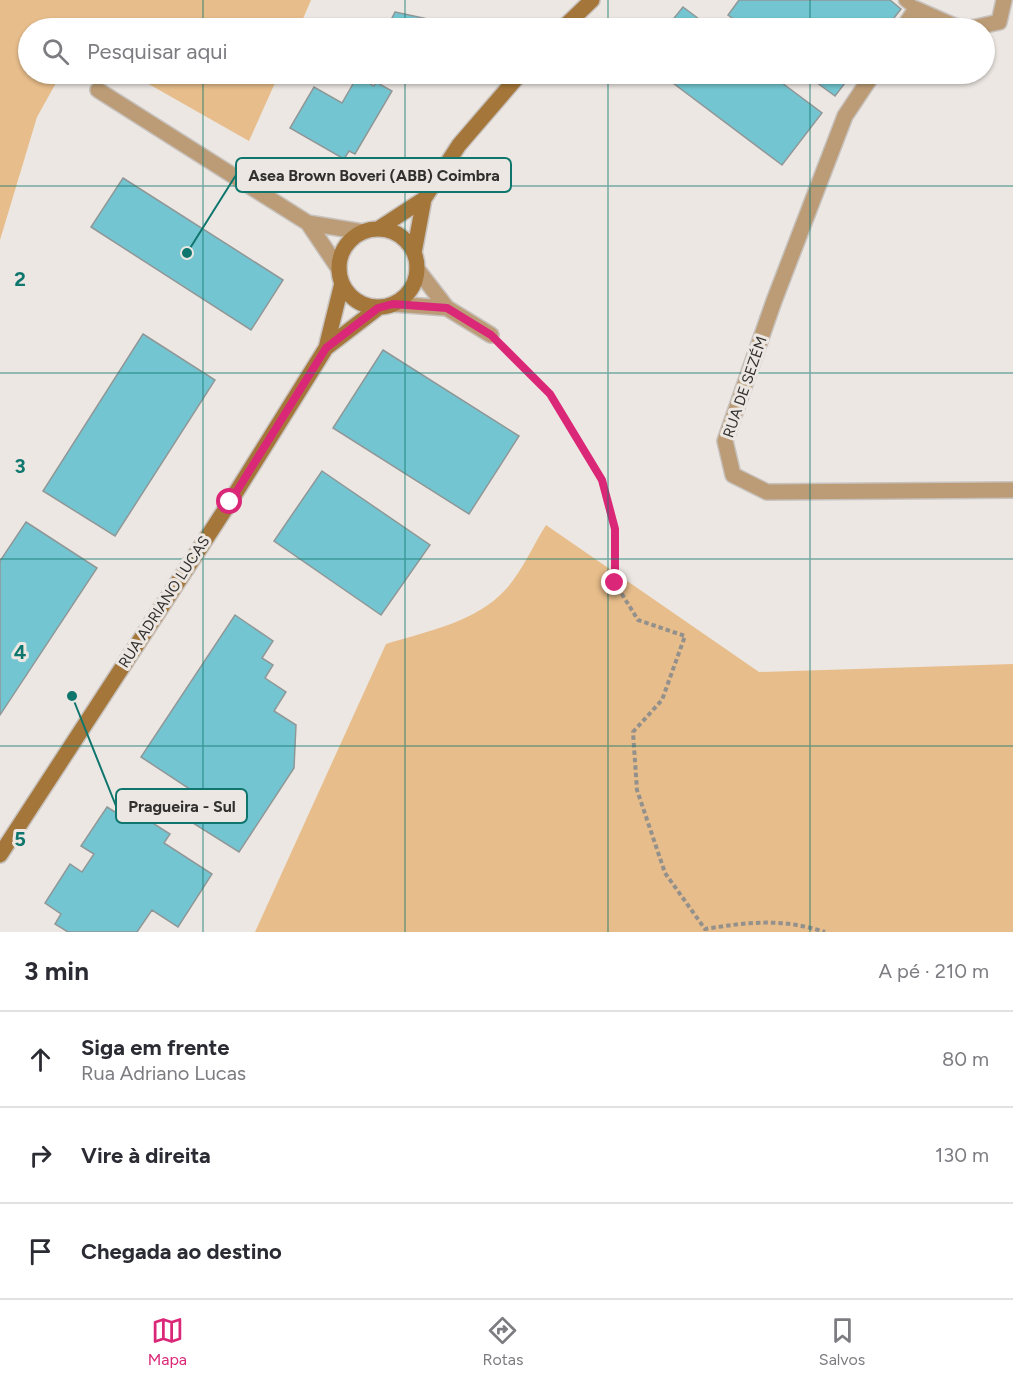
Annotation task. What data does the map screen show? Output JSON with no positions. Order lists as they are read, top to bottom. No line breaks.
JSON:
{"streets":{"street":["RUA DE SEZÉM","RUA ADRIANO LUCAS"]},"places":["Asea Brown Boveri (ABB) Coimbra","Pragueira - Sul"],"page":{"search":"Pesquisar aqui","heading":["3 min","A pé · 210 m"],"list":[["Siga em frente","Rua Adriano Lucas","80 m"],["Vire à direita","130 m"],"Chegada ao destino"],"nav":["Mapa","Rotas","Salvos"]},"grid":{"rows":["2","3","4","5"]}}
